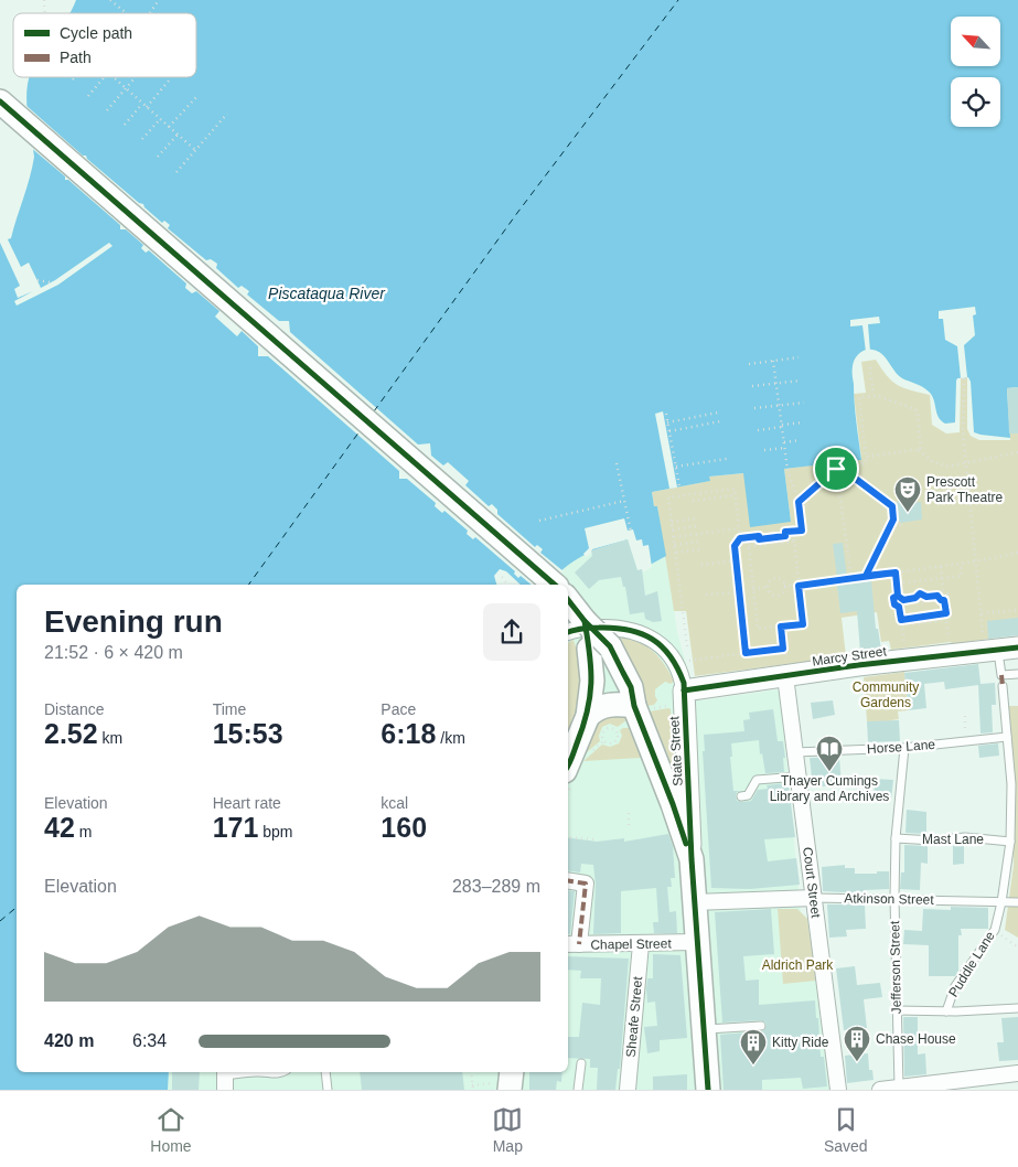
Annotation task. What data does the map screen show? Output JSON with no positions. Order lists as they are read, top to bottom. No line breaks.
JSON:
{"streets":{"main road":["State Street"],"street":["Marcy Street","Court Street","Atkinson Street","Chapel Street","Sheafe Street"],"lane":["Horse Lane","Mast Lane","Puddle Lane","Jefferson Street"]},"crossings":[["Marcy Street","State Street"],["Marcy Street","Court Street"],["Horse Lane","Court Street"],["Horse Lane","Puddle Lane"],["Horse Lane","Jefferson Street"],["State Street","Atkinson Street"],["State Street","Chapel Street"],["Mast Lane","Puddle Lane"],["Mast Lane","Jefferson Street"],["Court Street","Atkinson Street"],["Atkinson Street","Puddle Lane"],["Atkinson Street","Jefferson Street"],["Chapel Street","Sheafe Street"]],"water":["Piscataqua River"],"parks":["Community Gardens","Aldrich Park"],"places":{"theatre":["Prescott Park Theatre"],"library":["Thayer Cumings Library and Archives"],"building":["Chase House","Kitty Ride"]},"legend":["Cycle path","Path"],"north":"top left","page":{"heading":["Evening run","21:52 · 6 × 420 m"],"stats":[["Distance","2.52 km"],["Time","15:53"],["Pace","6:18 /km"],["Elevation","42 m"],["Heart rate","171 bpm"],["kcal","160"]],"chart":["Elevation","283–289 m"],"list":[{"name":"420 m","note":"6:34"}],"tabs":["Home","Map","Saved"]}}
